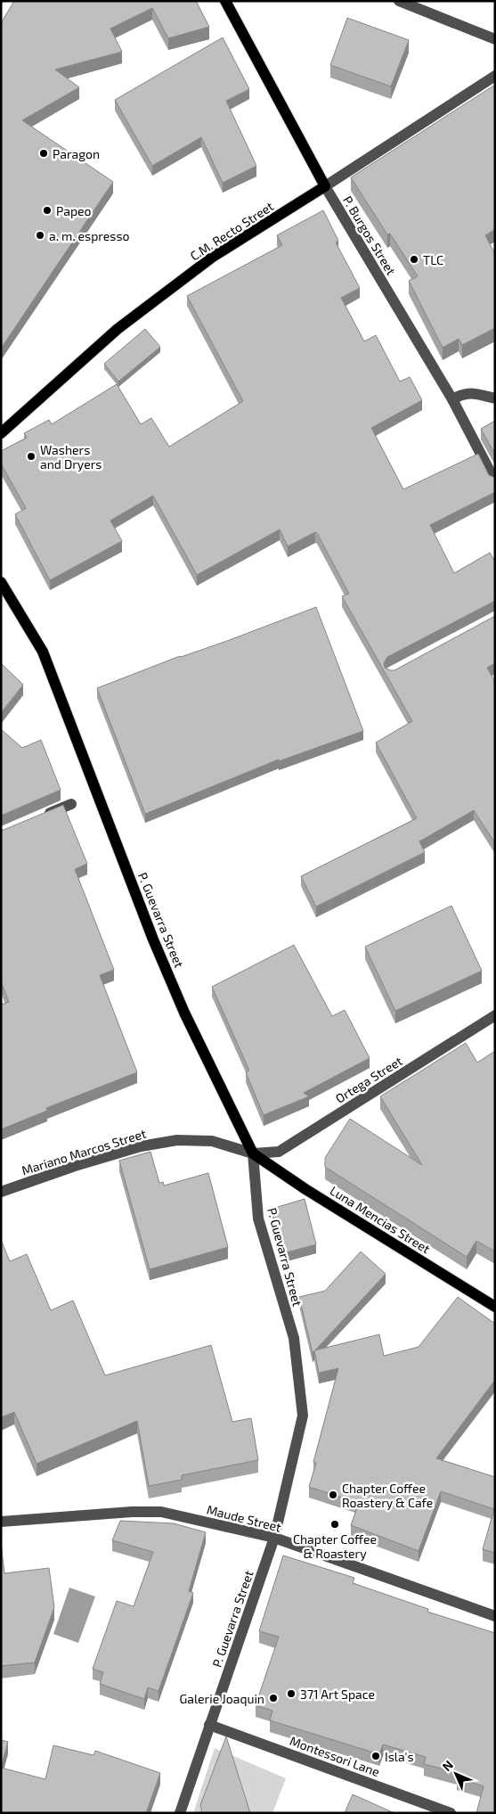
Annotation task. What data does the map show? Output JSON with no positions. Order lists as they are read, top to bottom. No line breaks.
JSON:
{"streets":{"main road":["C.M. Recto Street","P. Burgos Street","P. Guevarra Street","Luna Mencias Street"],"street":["Ortega Street","Mariano Marcos Street","Maude Street","Montessori Lane"]},"crossings":[["C.M. Recto Street","P. Burgos Street"],["P. Guevarra Street","Ortega Street"],["P. Guevarra Street","Mariano Marcos Street"],["P. Guevarra Street","Luna Mencias Street"],["P. Guevarra Street","Maude Street"],["P. Guevarra Street","Montessori Lane"],["Ortega Street","Mariano Marcos Street"],["Ortega Street","Luna Mencias Street"],["Mariano Marcos Street","Luna Mencias Street"]],"places":["Paragon","Papeo","a. m. espresso","TLC","Washers and Dryers","Chapter Coffee Roastery & Cafe","Chapter Coffee & Roastery","371 Art Space","Galerie Joaquin","Isla's"],"north":"top left"}
